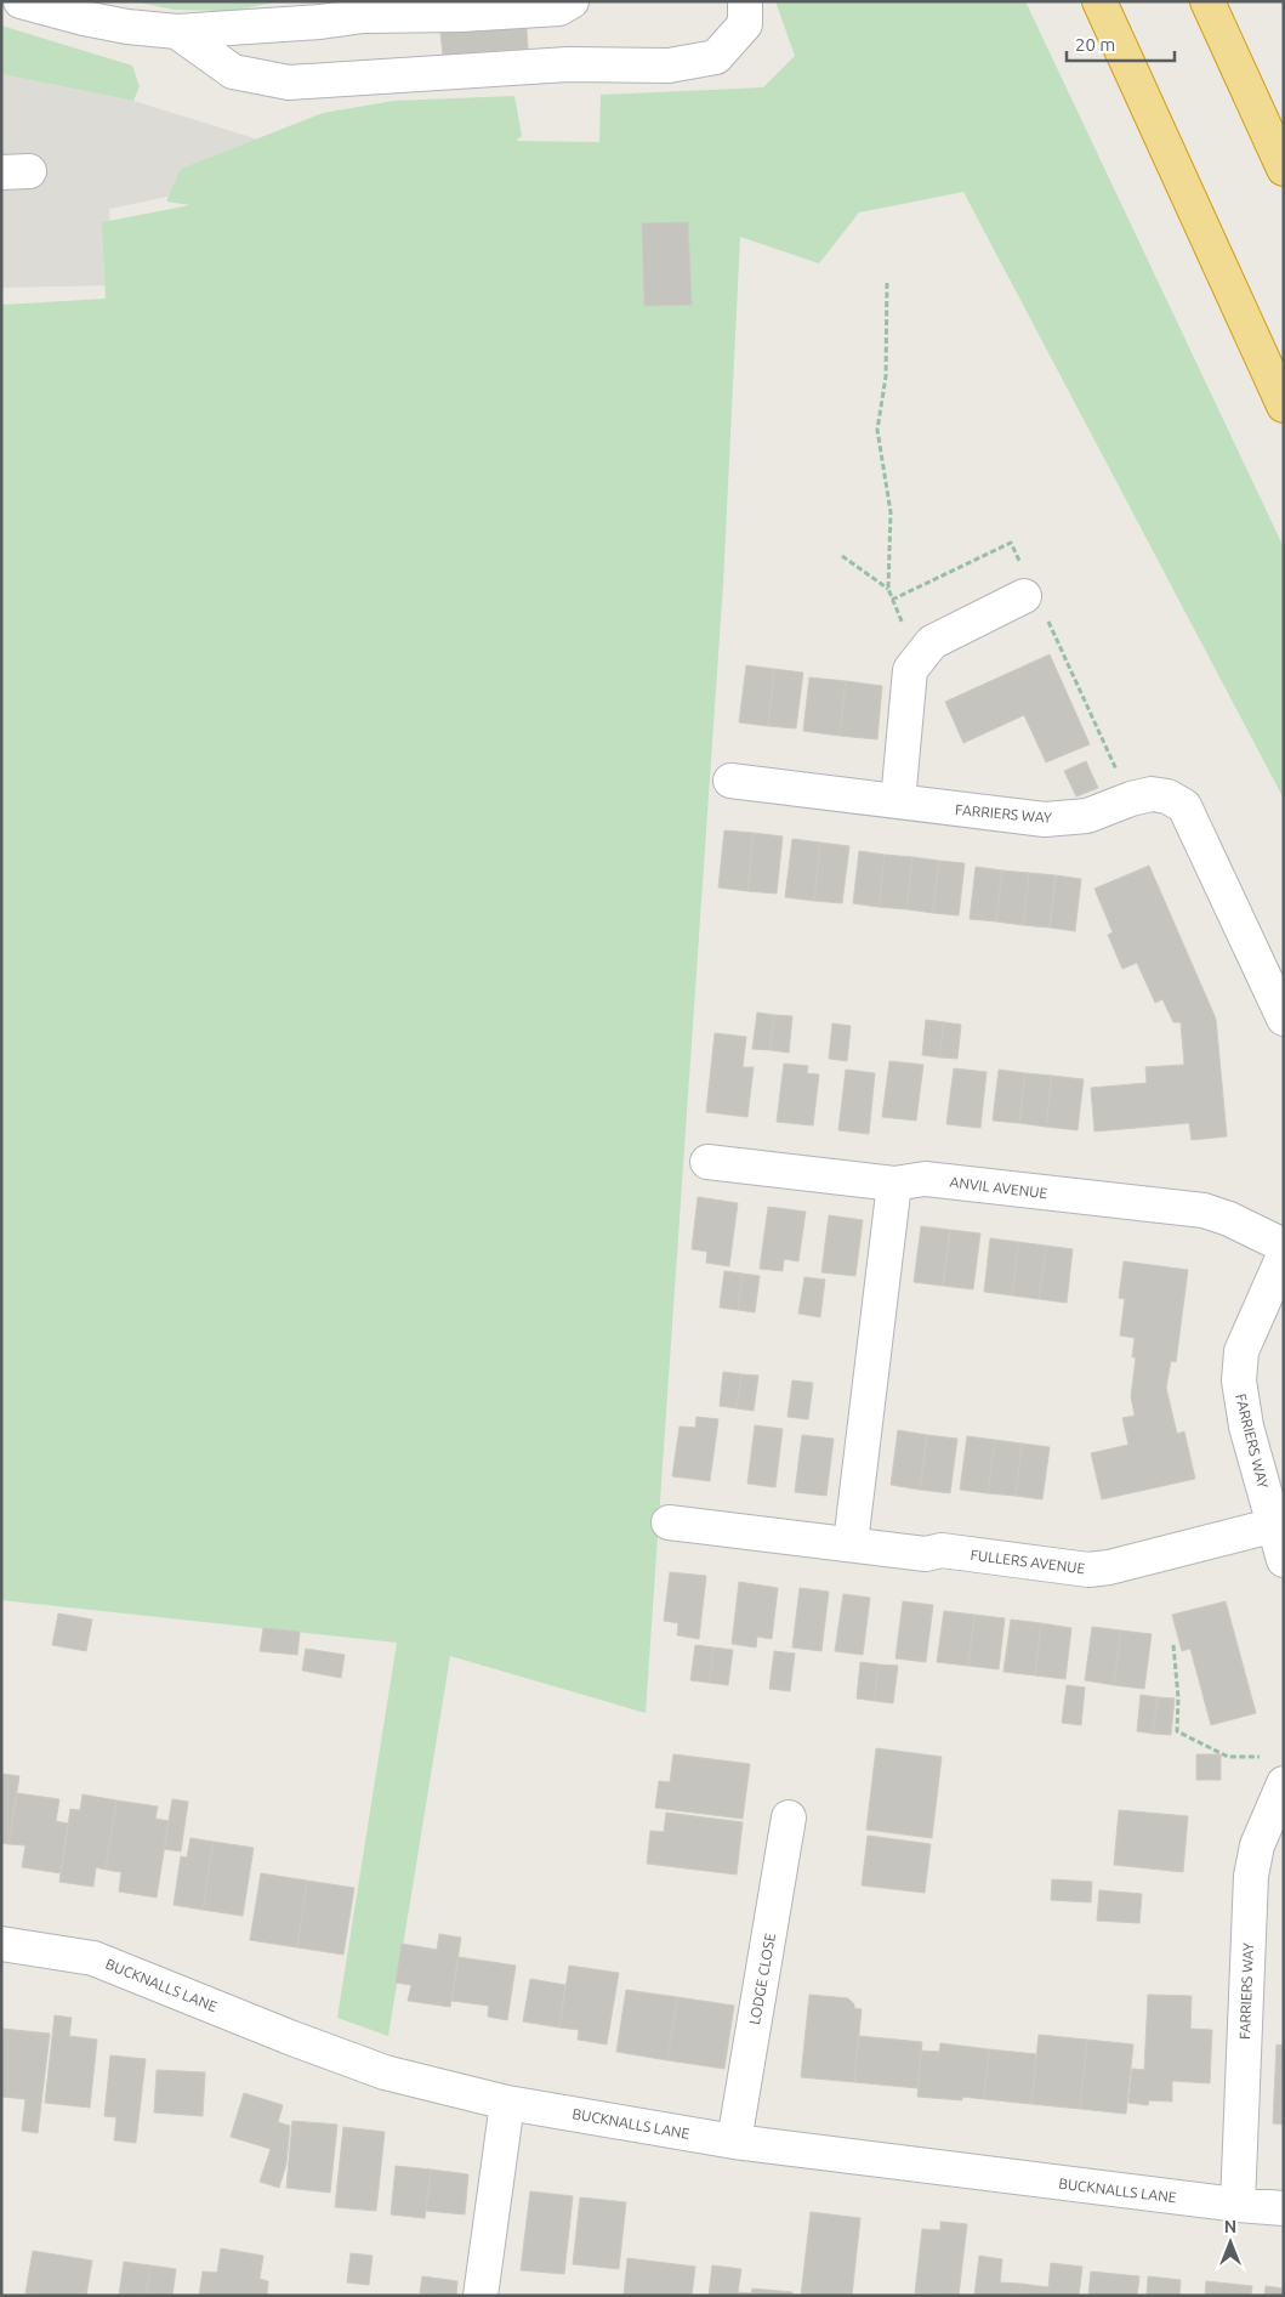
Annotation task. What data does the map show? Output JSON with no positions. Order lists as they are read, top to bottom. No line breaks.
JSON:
{"streets":{"street":["FARRIERS WAY","ANVIL AVENUE","FULLERS AVENUE","LODGE CLOSE","BUCKNALLS LANE"]},"crossings":[["FARRIERS WAY","FULLERS AVENUE"],["FARRIERS WAY","BUCKNALLS LANE"],["LODGE CLOSE","BUCKNALLS LANE"]],"scale_bar":"20 m","north":"top"}
